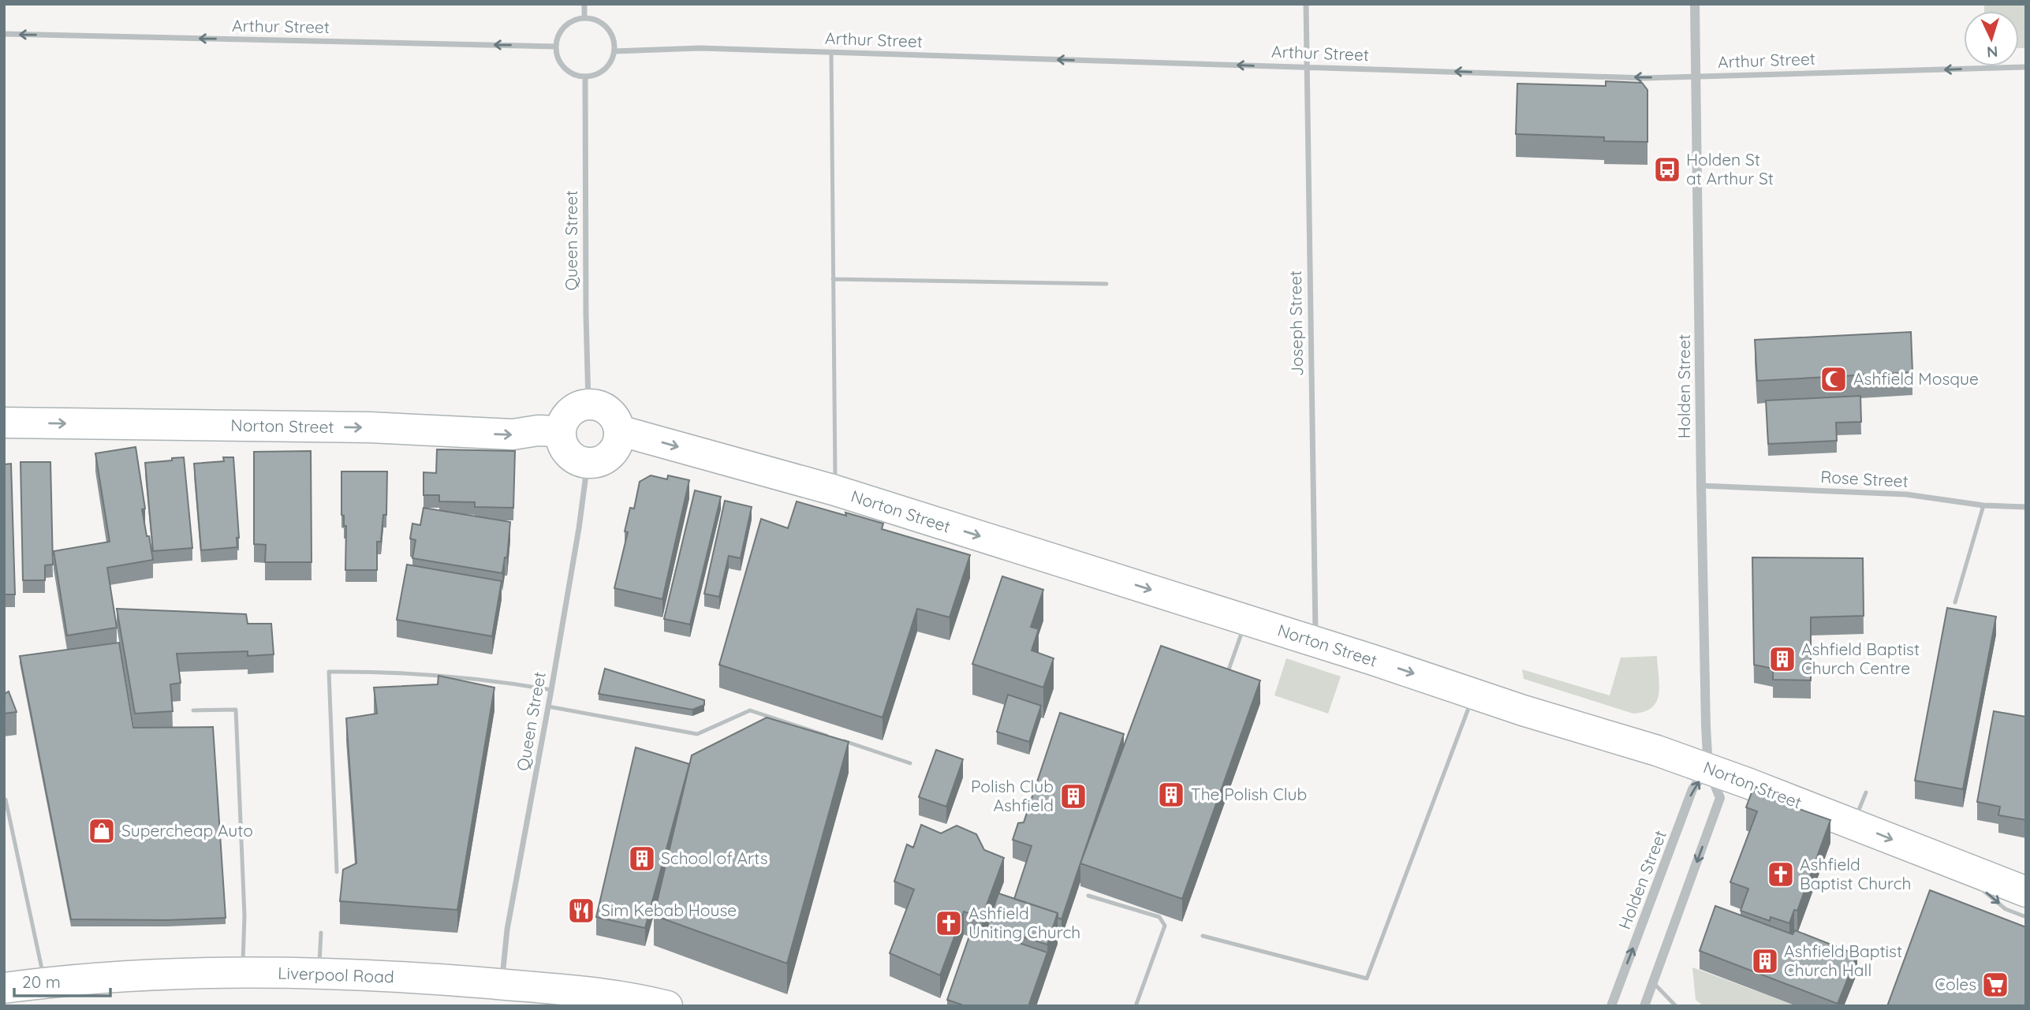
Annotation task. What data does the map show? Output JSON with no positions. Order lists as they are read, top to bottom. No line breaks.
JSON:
{"streets":{"main road":["Norton Street","Liverpool Road"],"street":["Arthur Street","Queen Street","Joseph Street","Holden Street","Rose Street"]},"crossings":[["Arthur Street","Queen Street"],["Arthur Street","Joseph Street"],["Arthur Street","Holden Street"],["Queen Street","Norton Street"],["Queen Street","Liverpool Road"],["Joseph Street","Norton Street"],["Holden Street","Norton Street"],["Holden Street","Rose Street"]],"one_way":["Arthur Street","Norton Street"],"places":{"bus stop":["Holden St at Arthur St"],"mosque":["Ashfield Mosque"],"building":["Ashfield Baptist Church Centre","The Polish Club","Polish Club Ashfield","School of Arts","Ashfield Baptist Church Hall"],"shop":["Supercheap Auto"],"church":["Ashfield Baptist Church","Ashfield Uniting Church"],"restaurant":["Sim Kebab House"],"supermarket":["Coles"]},"scale_bar":"20 m","north":"bottom"}
